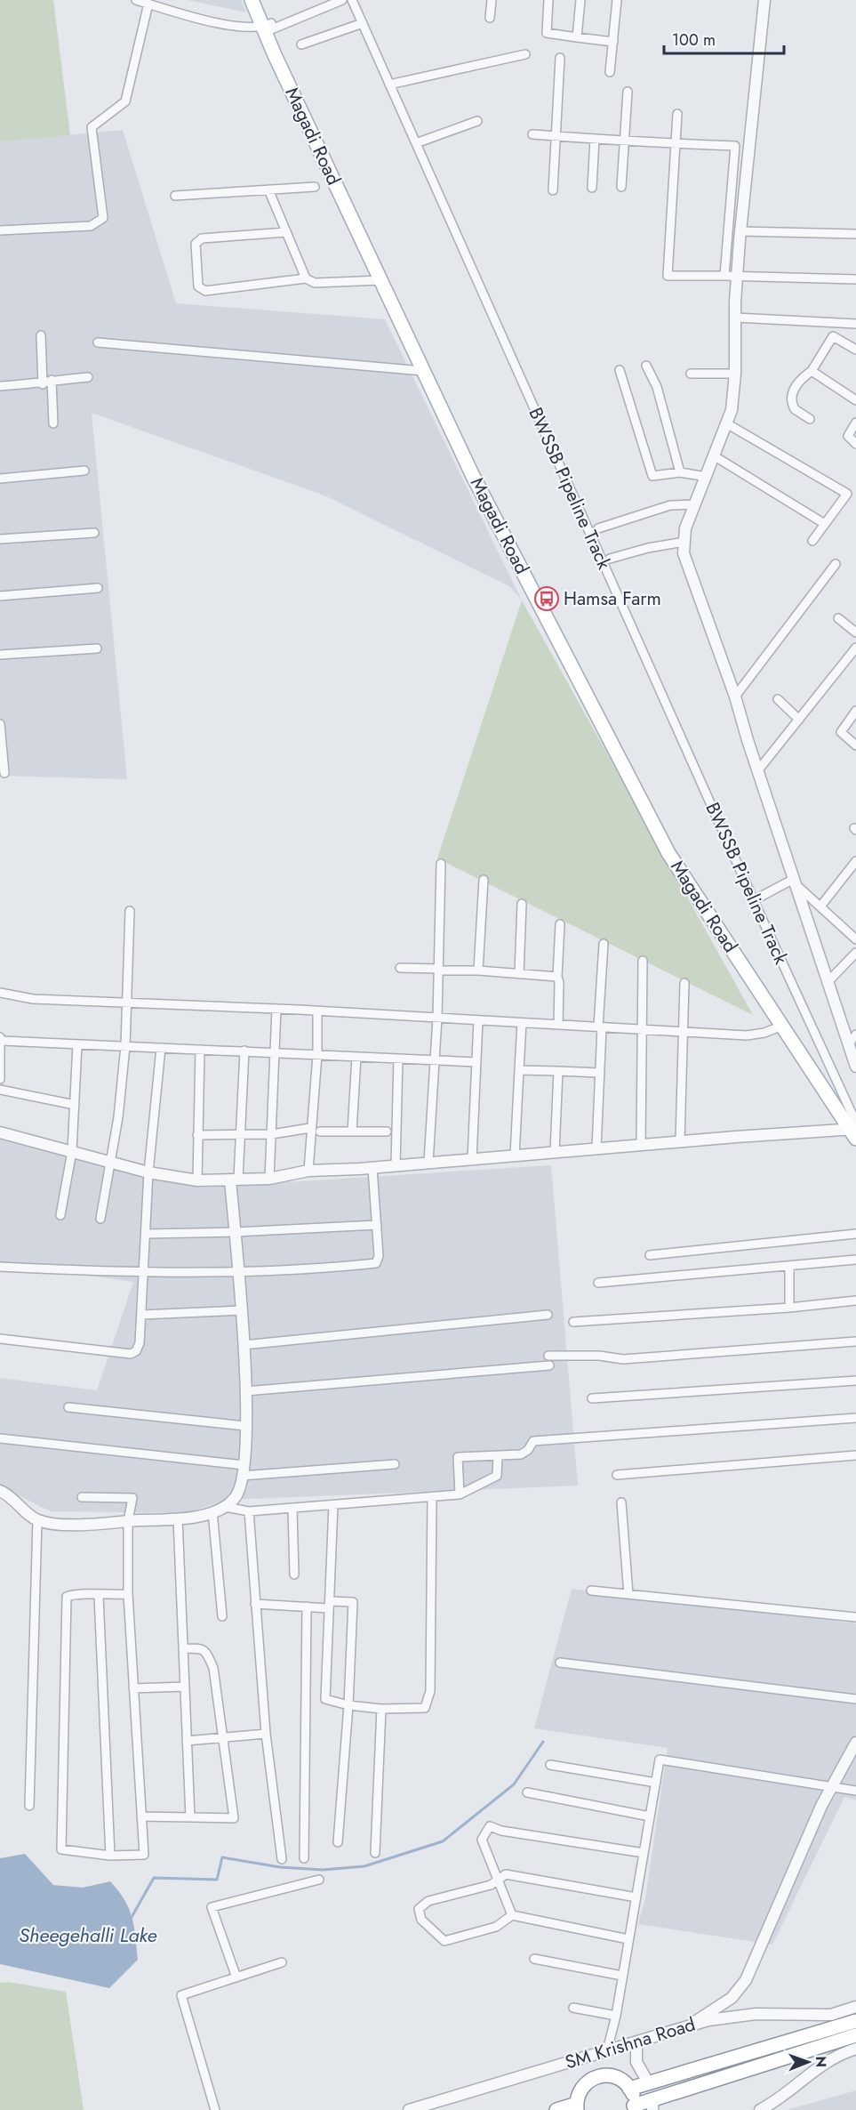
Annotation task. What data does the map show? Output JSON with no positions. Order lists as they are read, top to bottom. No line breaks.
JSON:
{"streets":{"main road":["Magadi Road"],"street":["BWSSB Pipeline Track","SM Krishna Road"]},"crossings":[["Magadi Road","BWSSB Pipeline Track"]],"water":["Sheegehalli Lake"],"places":{"bus stop":["Hamsa Farm"]},"scale_bar":"100 m","north":"right"}
